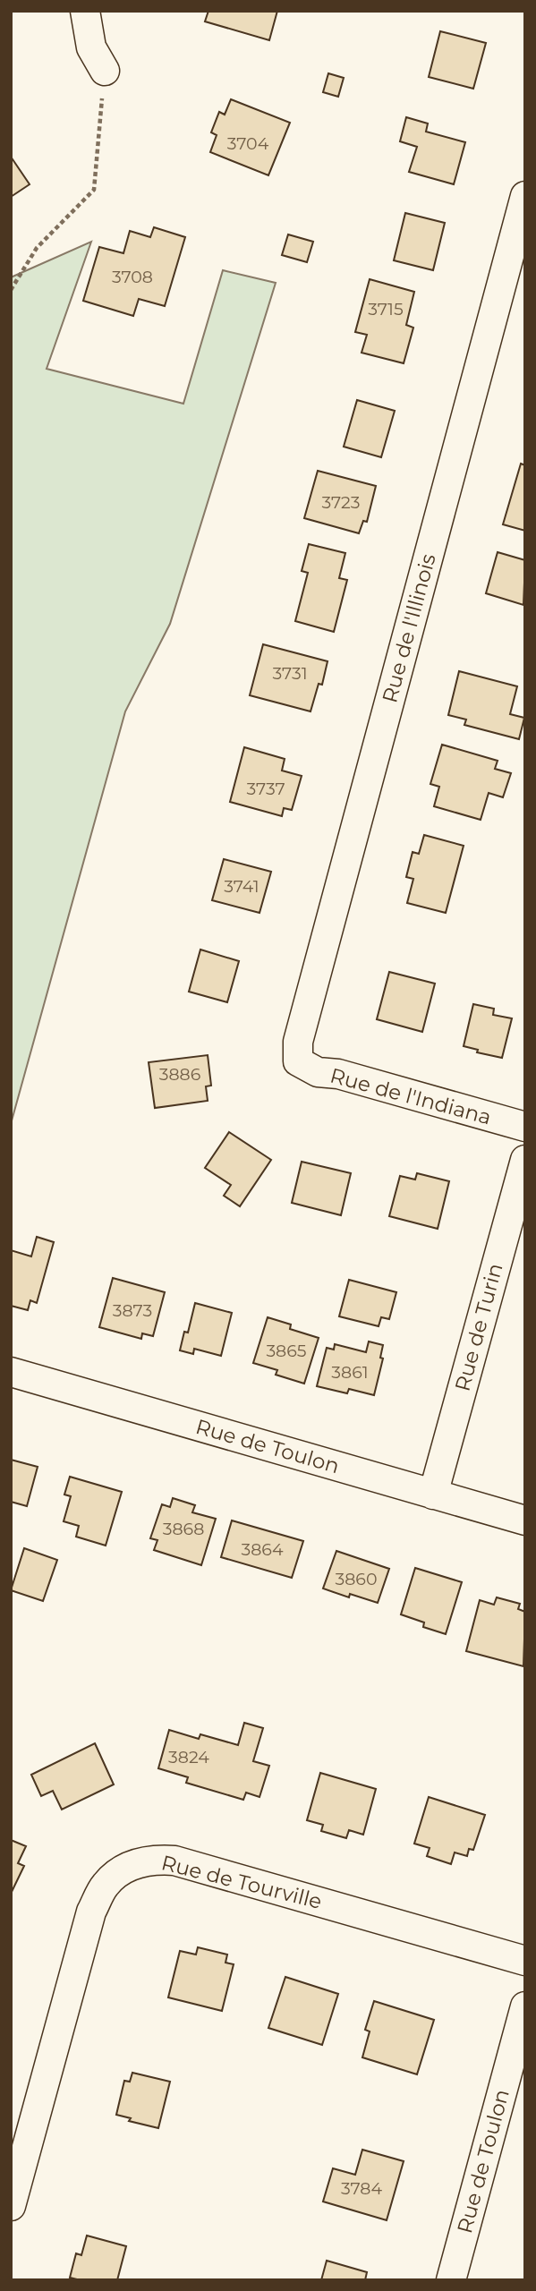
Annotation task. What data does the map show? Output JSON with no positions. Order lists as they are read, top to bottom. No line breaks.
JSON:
{"streets":{"street":["Rue de l'Illinois","Rue de l'Indiana","Rue de Turin","Rue de Toulon","Rue de Tourville"]},"crossings":[["Rue de l'Illinois","Rue de l'Indiana"],["Rue de Turin","Rue de Toulon"]],"house_numbers":["3704","3708","3715","3723","3731","3737","3741","3886","3873","3865","3861","3868","3864","3860","3824","3784"]}
